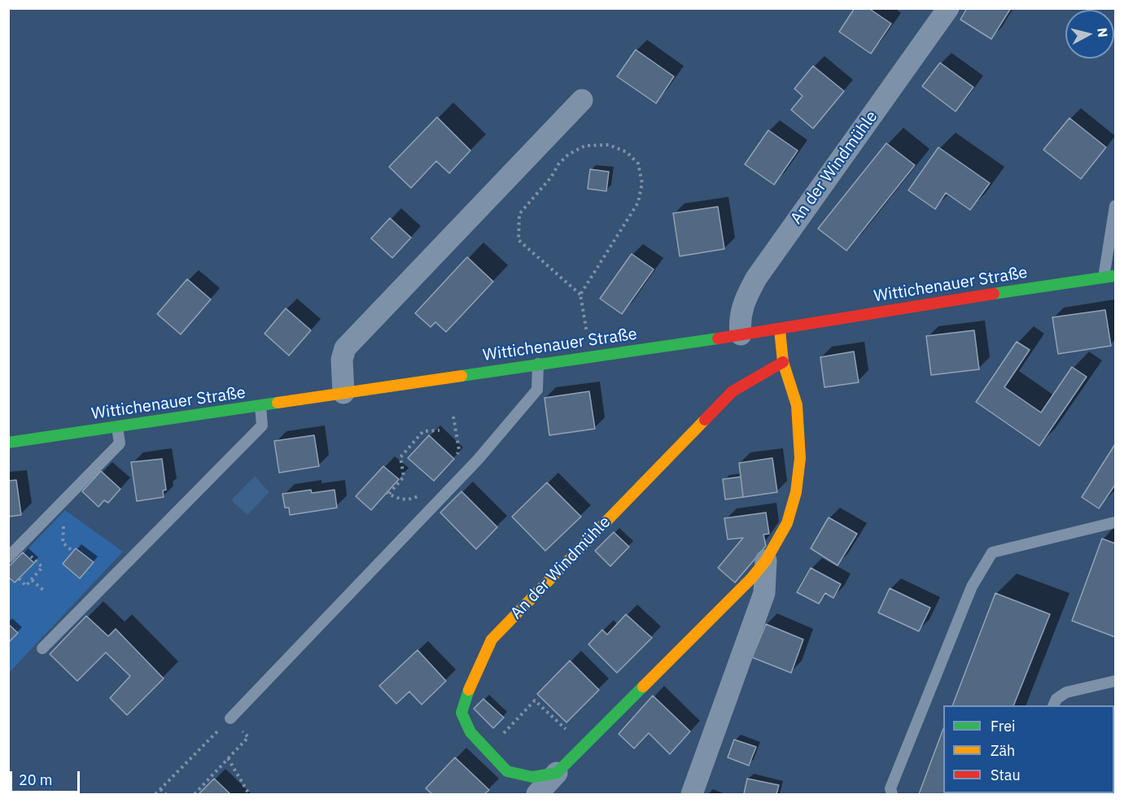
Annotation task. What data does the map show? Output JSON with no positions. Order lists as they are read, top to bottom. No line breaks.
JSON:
{"streets":{"street":["An der Windmühle","Wittichenauer Straße"]},"crossings":[["An der Windmühle","Wittichenauer Straße"]],"legend":["Frei","Zäh","Stau"],"scale_bar":"20 m","north":"right"}
